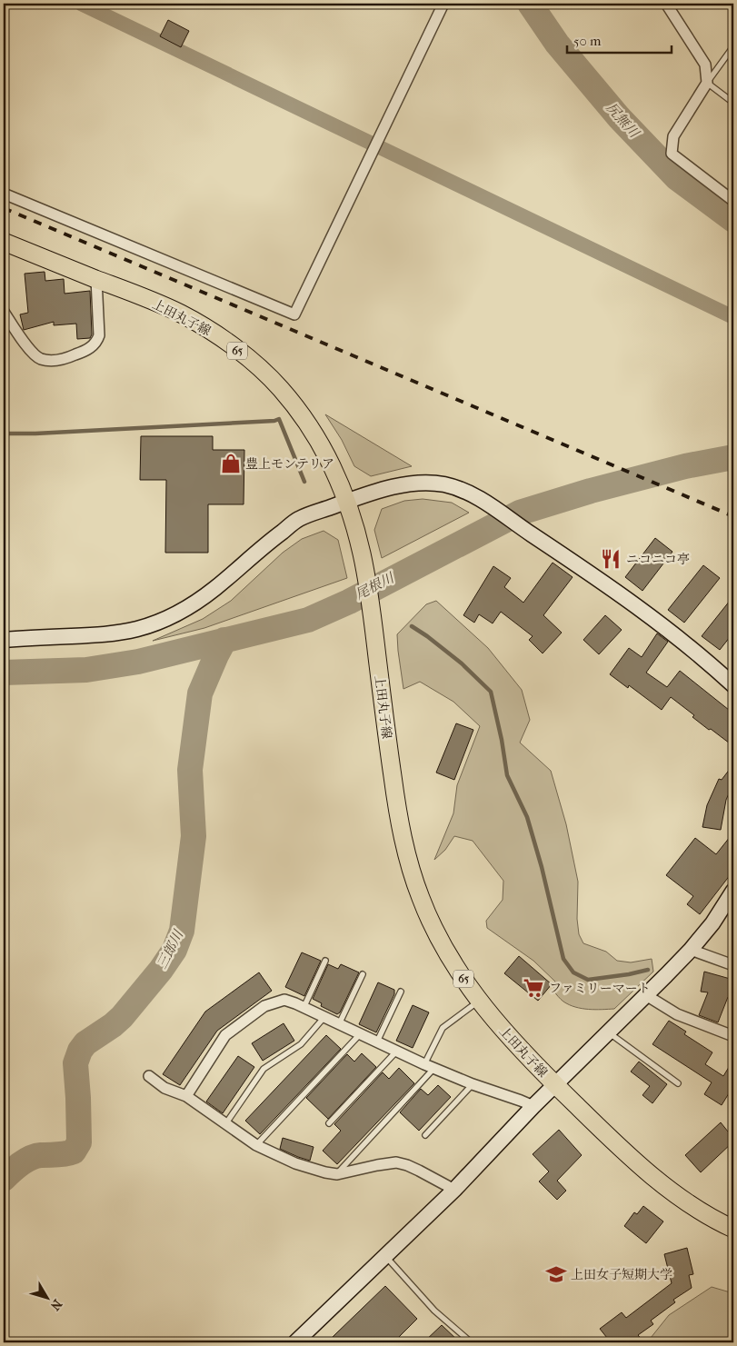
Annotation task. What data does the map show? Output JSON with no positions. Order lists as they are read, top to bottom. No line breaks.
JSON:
{"streets":{"main road":["上田丸子線","65"]},"water":["尻無川","尾根川","三郎川"],"places":{"shop":["豊上モンテリア"],"restaurant":["ニコニコ亭"],"supermarket":["ファミリーマート"],"school or university":["上田女子短期大学"]},"scale_bar":"50 m","north":"bottom right"}
